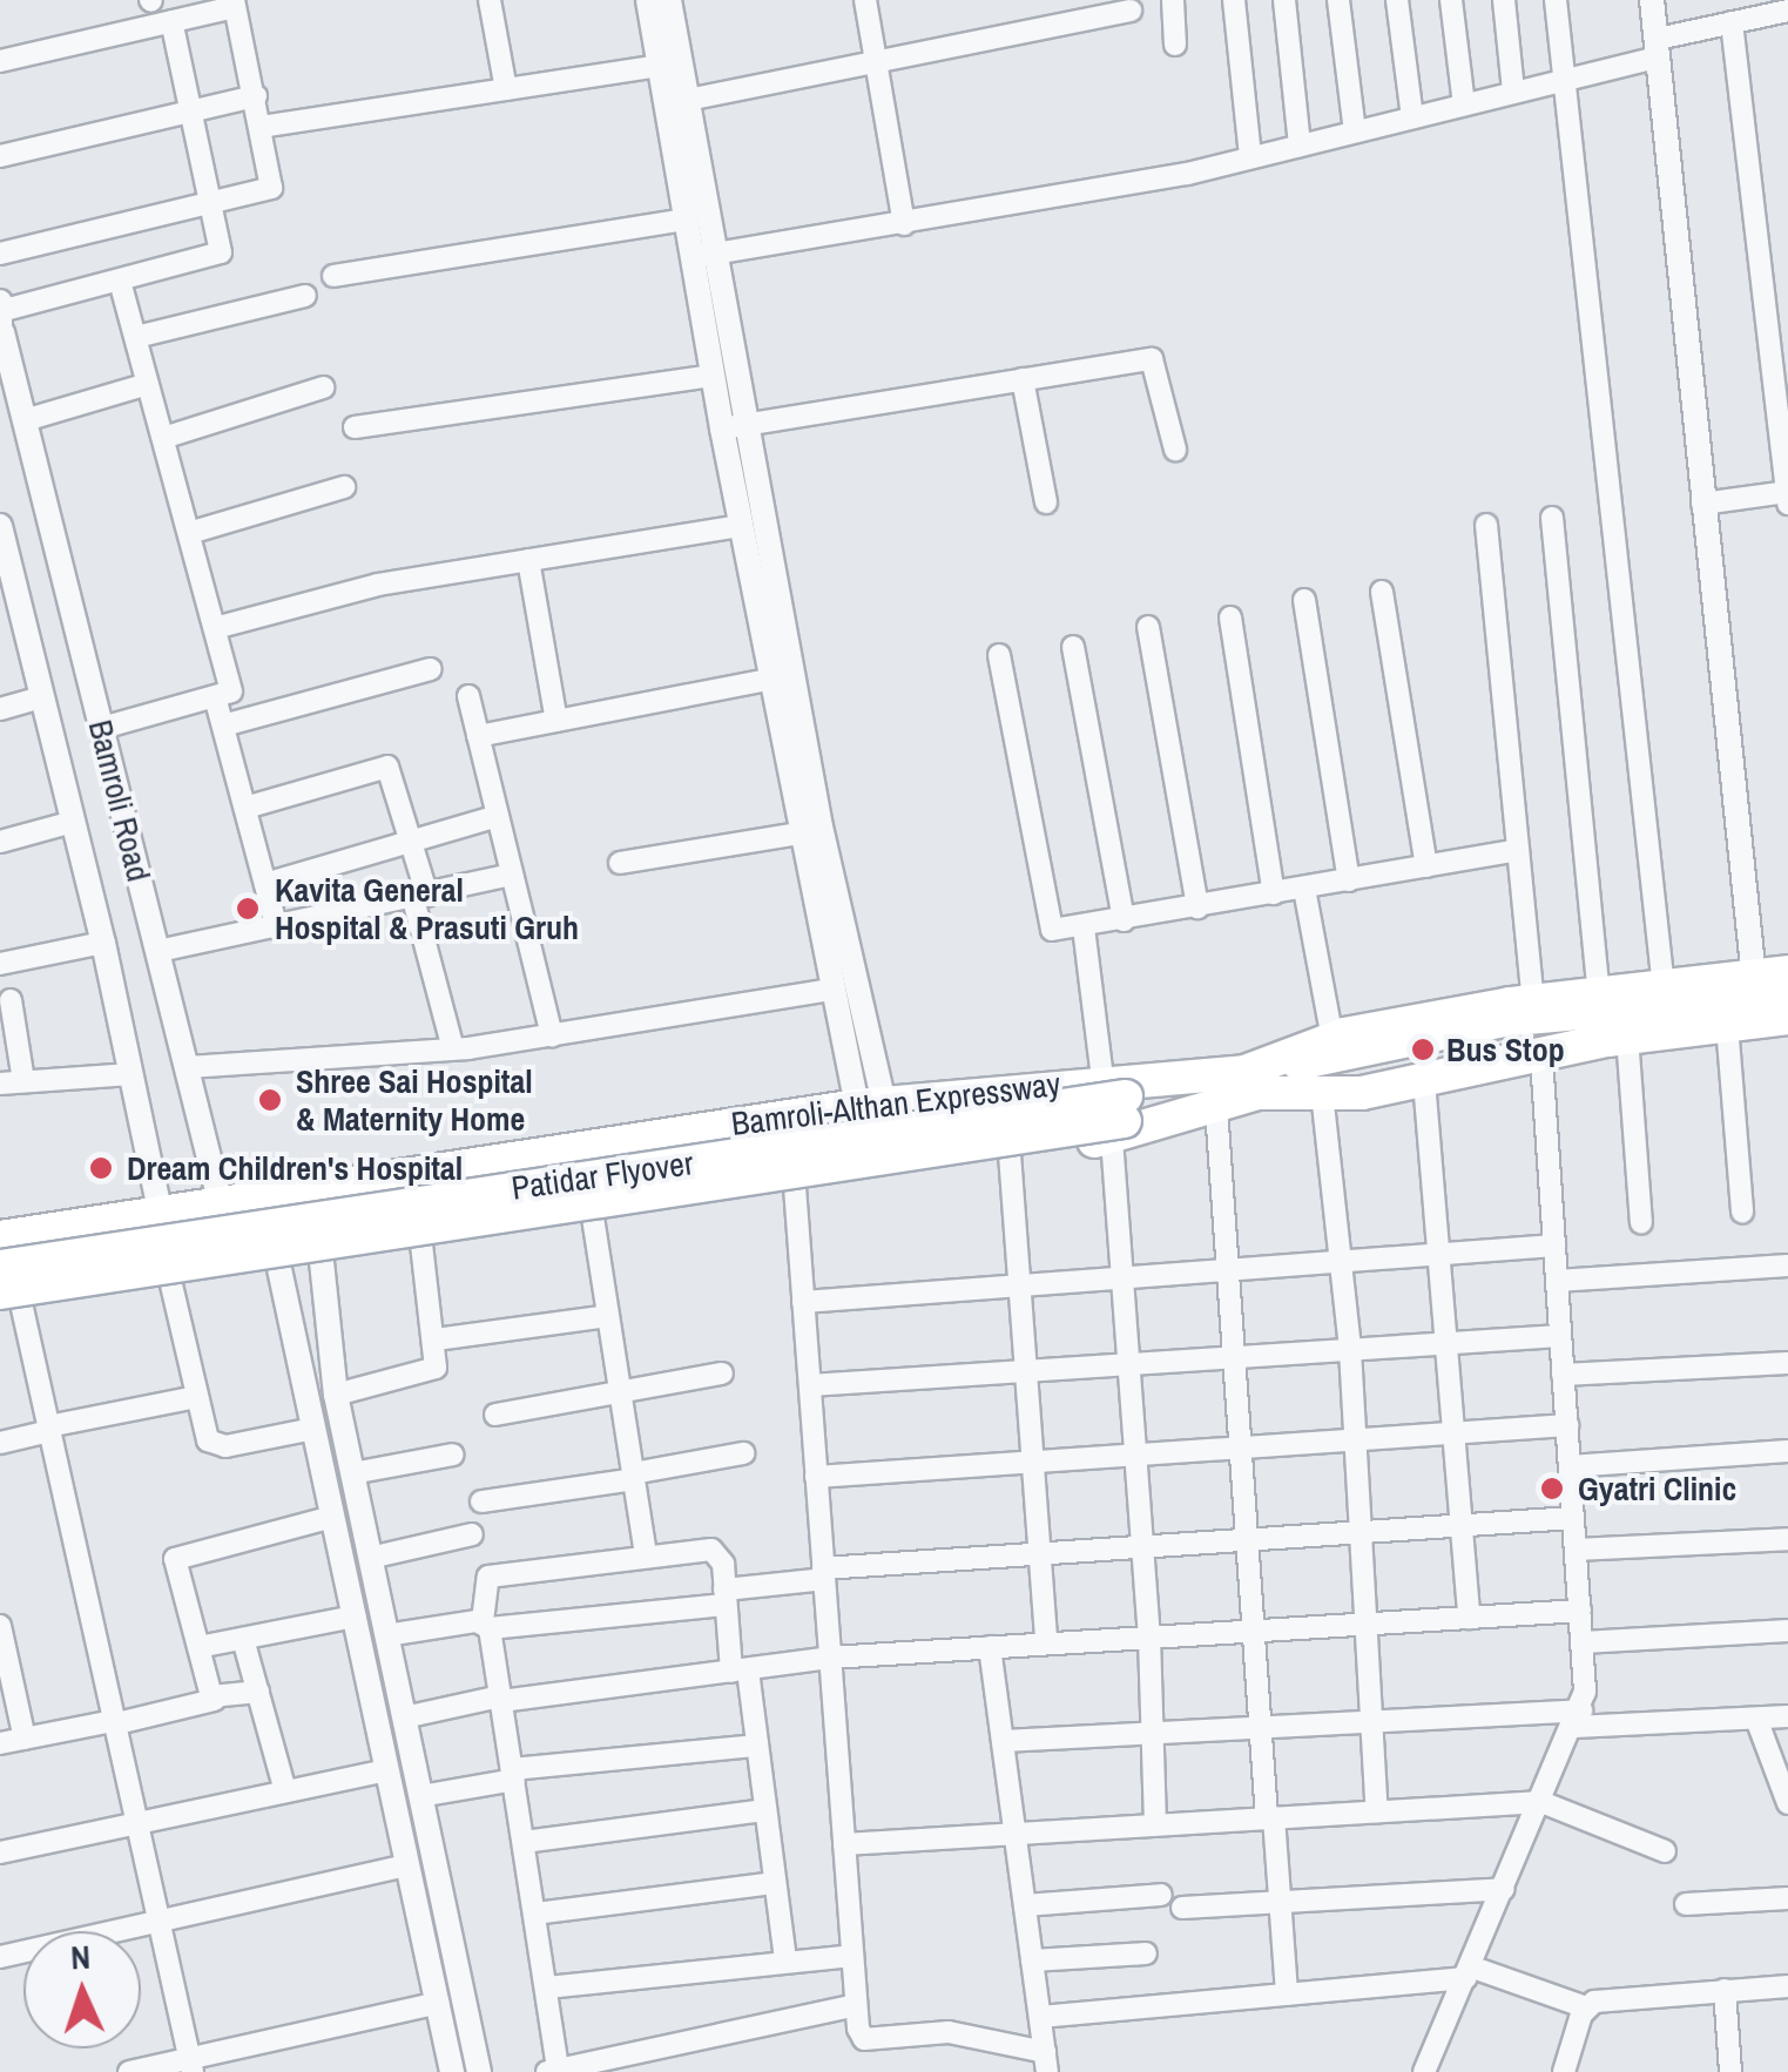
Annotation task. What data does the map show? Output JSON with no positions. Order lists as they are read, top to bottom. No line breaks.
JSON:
{"streets":{"main road":["Bamroli-Althan Expressway","Patidar Flyover"],"street":["Bamroli Road"]},"crossings":[["Bamroli Road","Bamroli-Althan Expressway"],["Bamroli-Althan Expressway","Patidar Flyover"]],"places":["Kavita General Hospital & Prasuti Gruh","Bus Stop","Shree Sai Hospital & Maternity Home","Dream Children's Hospital","Gyatri Clinic"],"north":"top"}
